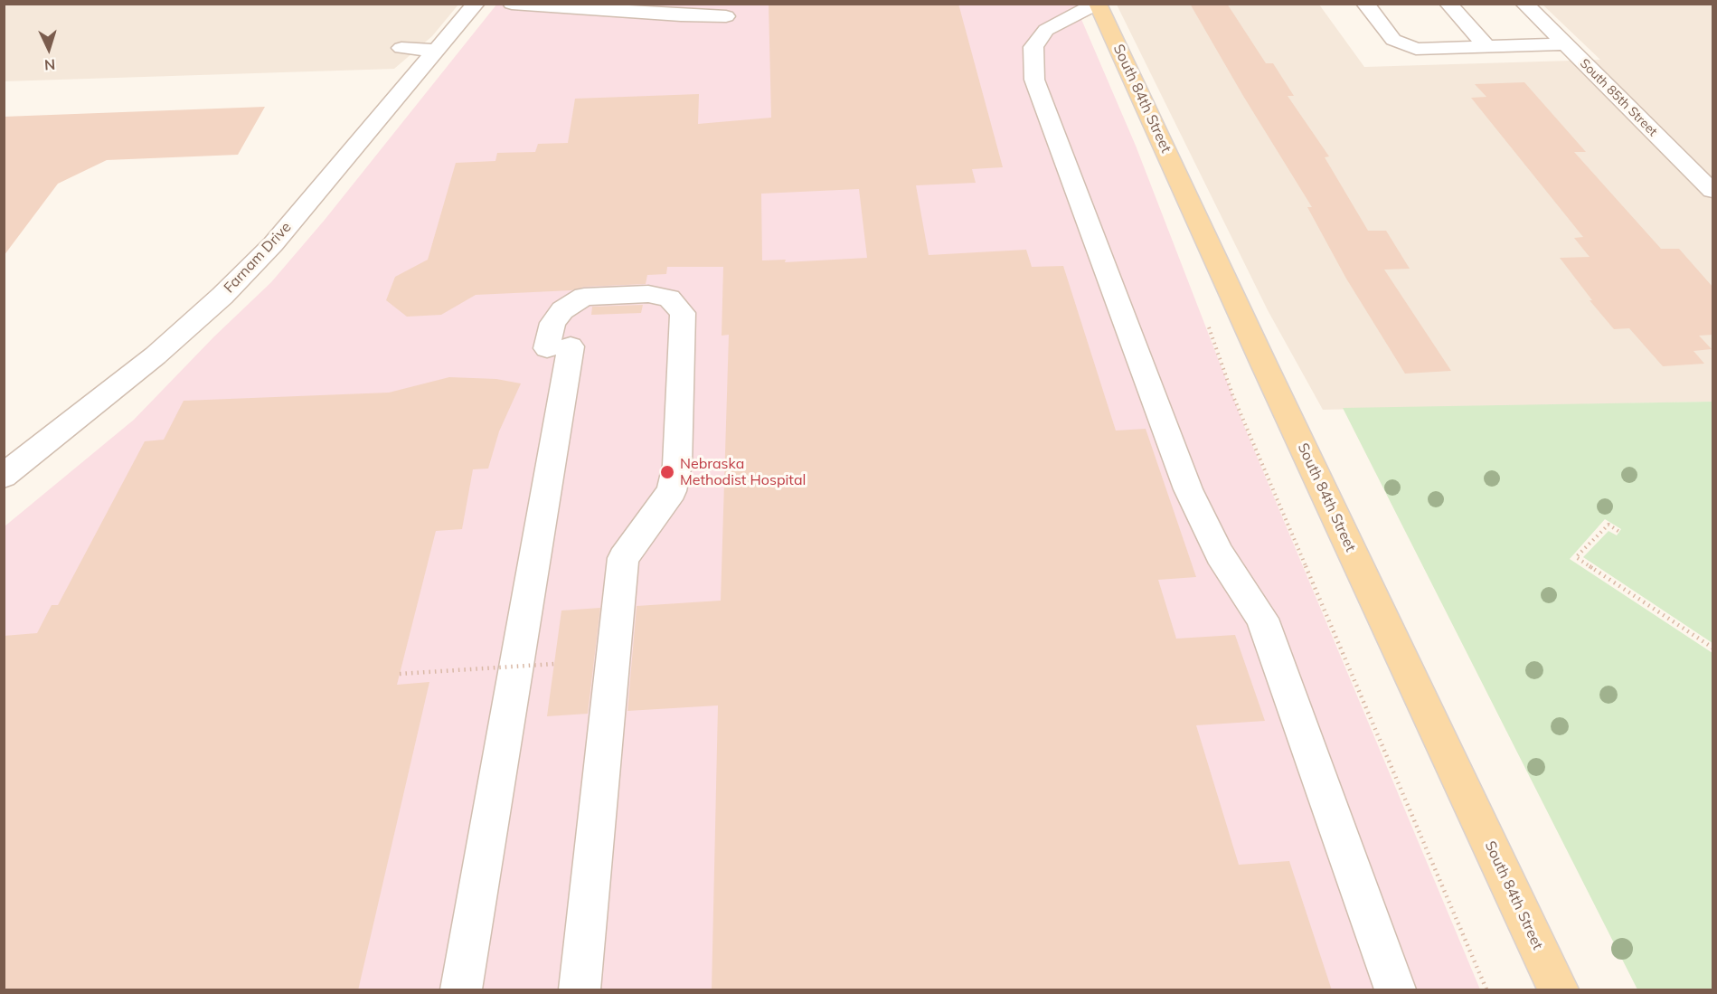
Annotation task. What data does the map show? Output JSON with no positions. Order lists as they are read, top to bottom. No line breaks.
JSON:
{"streets":{"main road":["South 84th Street"],"street":["South 85th Street","Farnam Drive"]},"places":["Nebraska Methodist Hospital"],"north":"bottom"}
